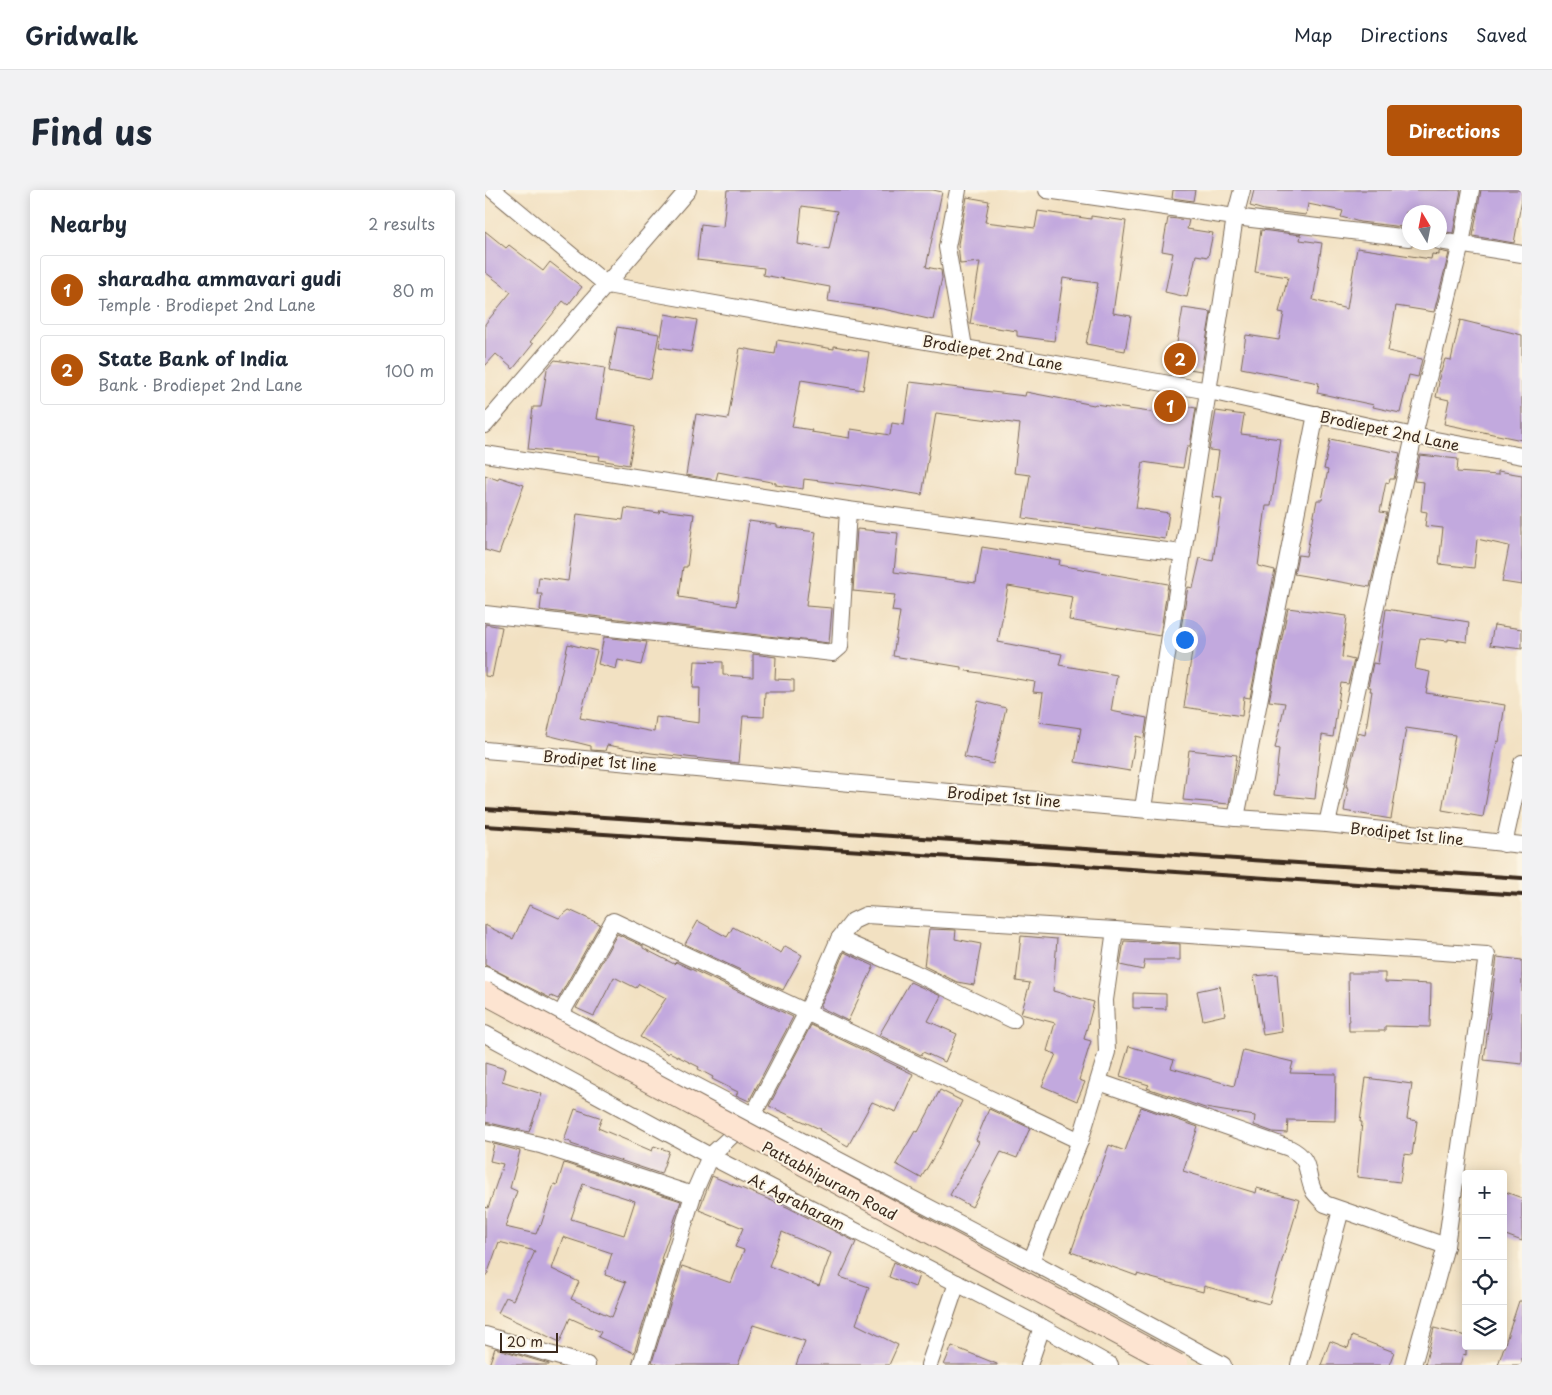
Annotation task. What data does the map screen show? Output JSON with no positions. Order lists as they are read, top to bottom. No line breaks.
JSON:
{"streets":{"street":["Brodiepet 2nd Lane","Brodipet 1st line","Pattabhipuram Road","At Agraharam"]},"scale_bar":"20 m","north":"top","page":{"header":"Gridwalk","nav":["Map","Directions","Saved"],"title":"Find us","buttons":"Directions","heading":["Nearby","2 results"],"list":[{"mark":"1","name":"sharadha ammavari gudi","note":"Temple · Brodiepet 2nd Lane","value":"80 m"},{"mark":"2","name":"State Bank of India","note":"Bank · Brodiepet 2nd Lane","value":"100 m"}],"pins":["2","1"],"map_buttons":["+","−"],"scale":"20 m"}}
